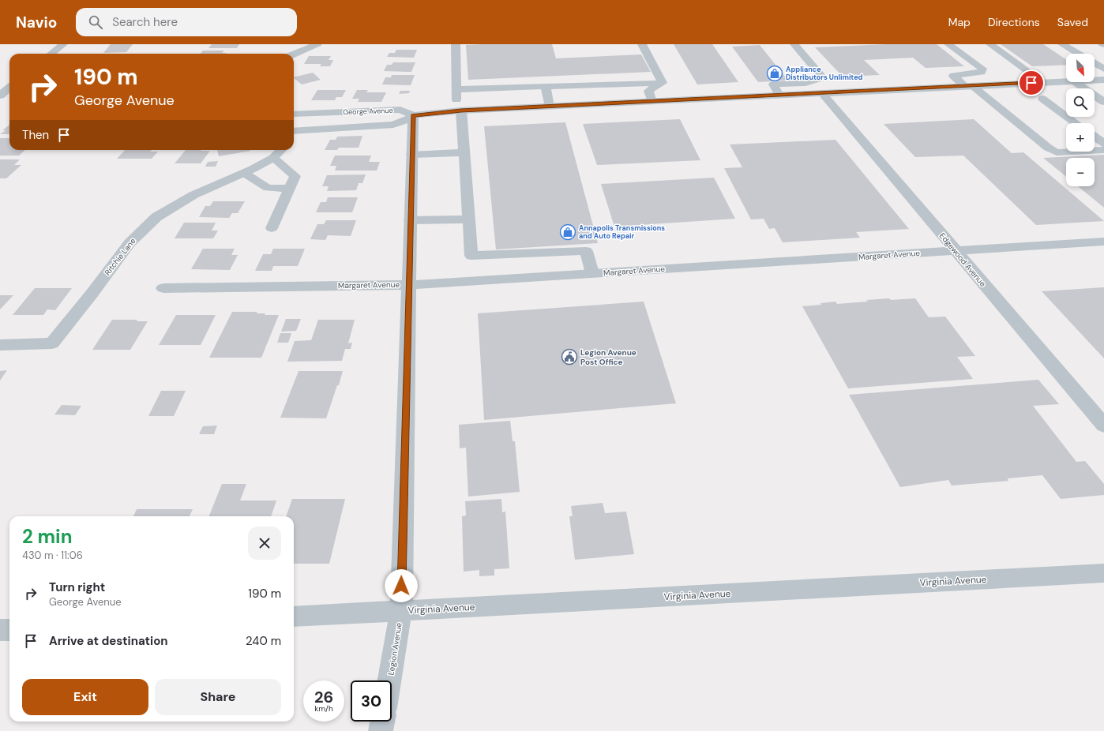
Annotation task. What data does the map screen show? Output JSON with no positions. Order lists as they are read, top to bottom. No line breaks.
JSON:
{"streets":{"street":["George Avenue","Margaret Avenue","Ritchie Lane","Edgewood Avenue","Virginia Avenue","Legion Avenue"]},"crossings":[["George Avenue","Edgewood Avenue"],["George Avenue","Legion Avenue"],["Margaret Avenue","Edgewood Avenue"],["Margaret Avenue","Legion Avenue"],["Virginia Avenue","Legion Avenue"]],"places":{"shop":["Appliance Distributors Unlimited","Annapolis Transmissions and Auto Repair"],"public building":["Legion Avenue Post Office"]},"north":"bottom right","page":{"header":"Navio","search":"Search here","nav":["Map","Directions","Saved"],"map_buttons":["+","−"],"turn":["190 m","George Avenue"],"then":"Then","heading":["2 min","430 m · 11:06"],"list":[{"name":"Turn right","note":"George Avenue","value":"190 m"},{"name":"Arrive at destination","value":"240 m"}],"buttons":["Exit","Share"],"speed":"26 km/h","limit":"30"}}
